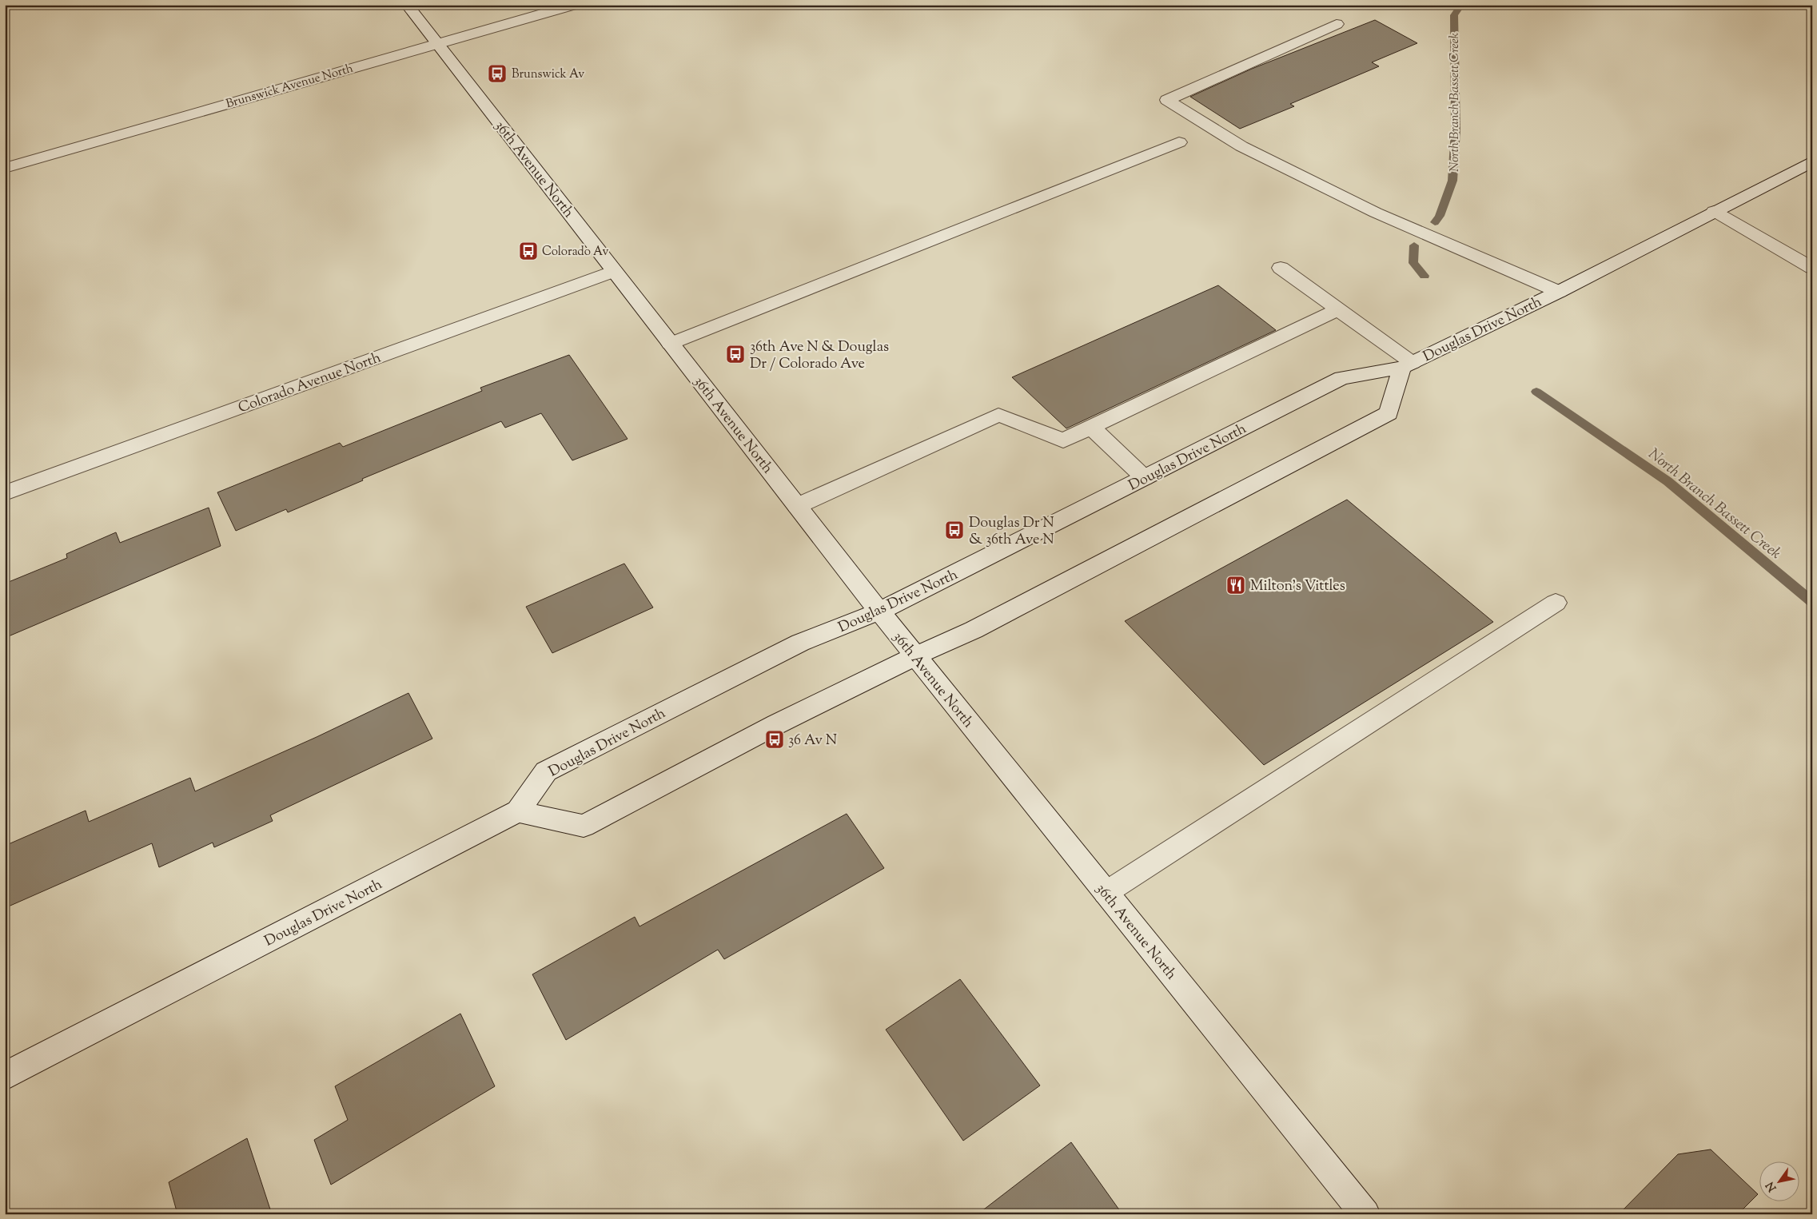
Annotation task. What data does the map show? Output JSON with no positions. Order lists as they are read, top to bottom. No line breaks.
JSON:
{"streets":{"street":["Brunswick Avenue North","36th Avenue North","Douglas Drive North","Colorado Avenue North"]},"crossings":[["Brunswick Avenue North","36th Avenue North"],["36th Avenue North","Douglas Drive North"],["36th Avenue North","Colorado Avenue North"]],"water":["North Branch Bassett Creek"],"places":{"bus stop":["Brunswick Av","Colorado Av","36th Ave N & Douglas Dr / Colorado Ave","Douglas Dr N & 36th Ave N","36 Av N"],"restaurant":["Milton's Vittles"]},"north":"bottom left"}
